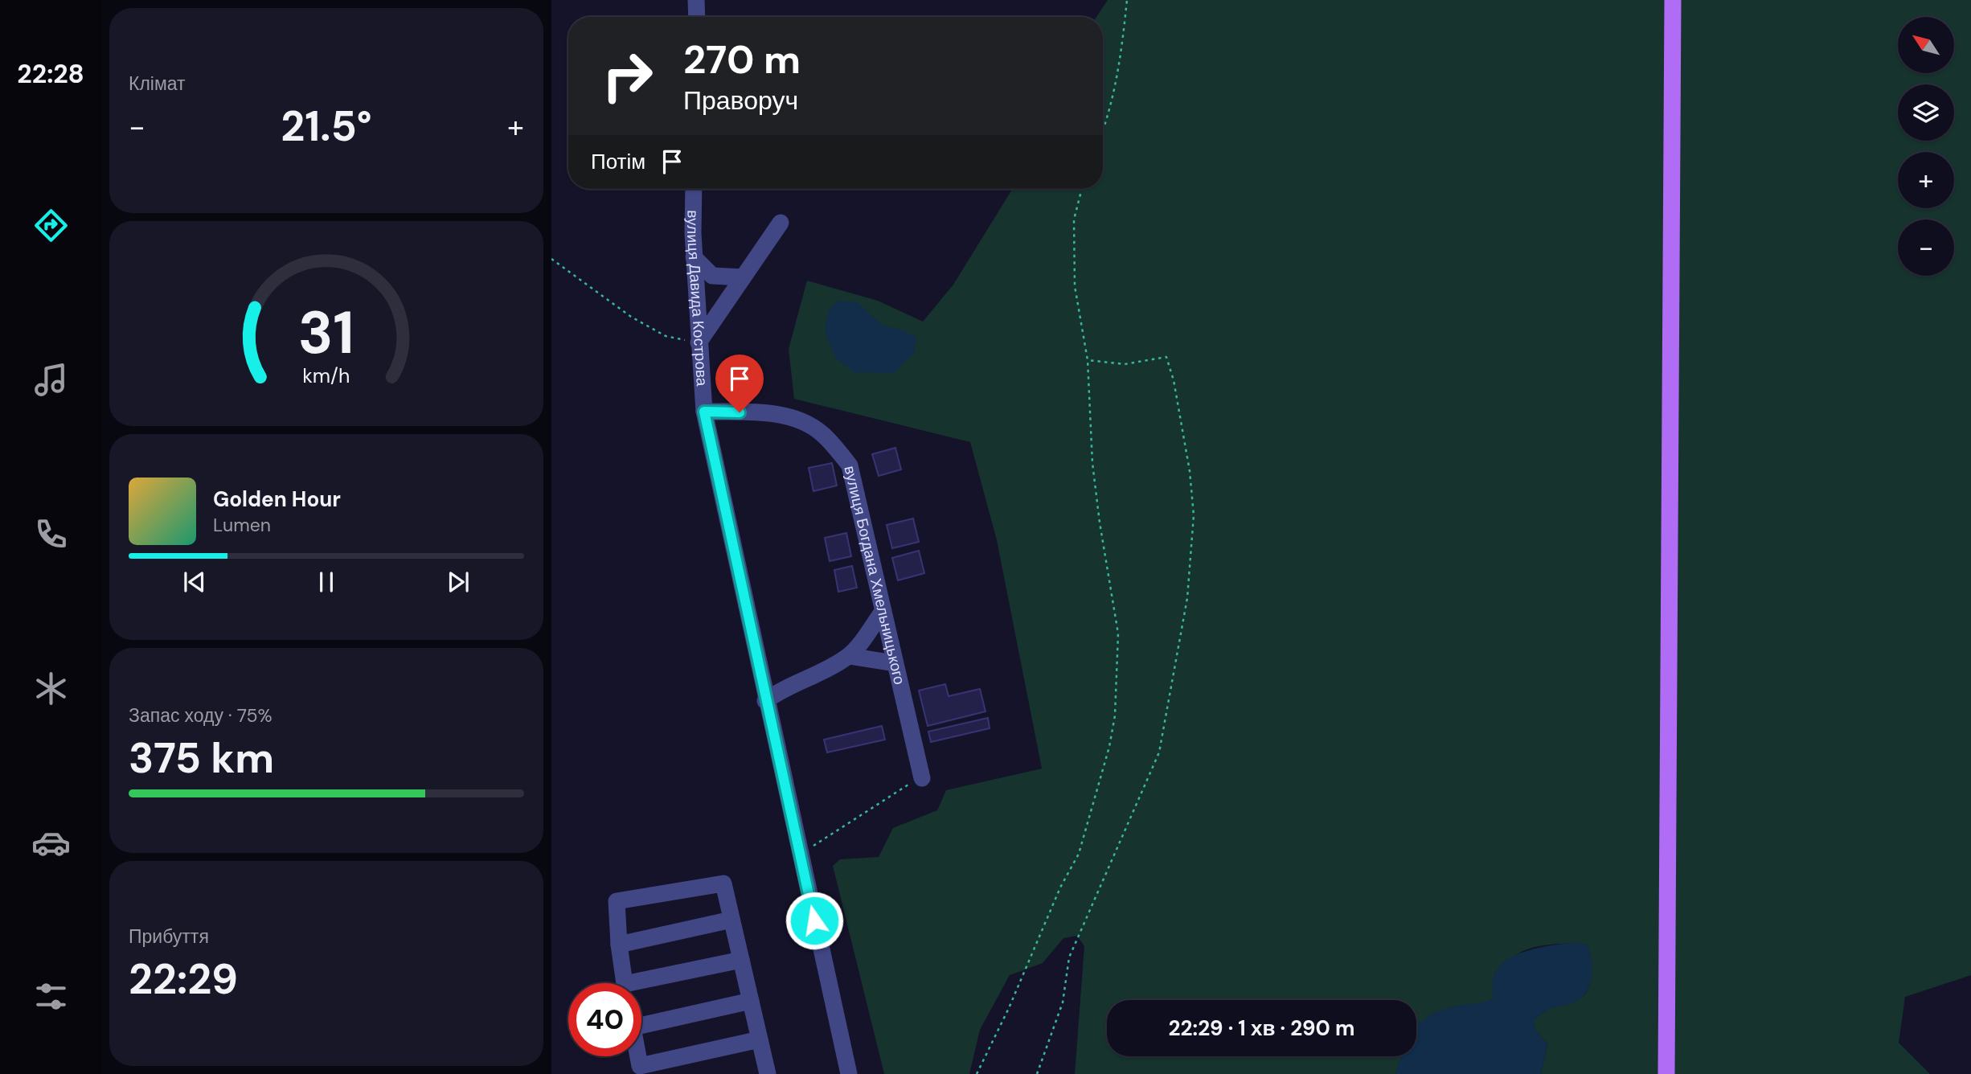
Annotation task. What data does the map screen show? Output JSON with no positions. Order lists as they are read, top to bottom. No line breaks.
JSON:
{"streets":{"street":["вулиця Давида Кострова","вулиця Богдана Хмельницького"]},"crossings":[["вулиця Давида Кострова","вулиця Богдана Хмельницького"]],"north":"top left","page":{"tabs":"22:28","tile":["Клімат",["Запас ходу · 75%","375 km"],["Прибуття","22:29"]],"map_buttons":["+","−"],"turn":["270 m","Праворуч"],"heat":["−","21.5°","+"],"then":"Потім","song":["Golden Hour","Lumen"],"limit":"40","trip":"22:29 · 1 хв · 290 m","gauge":["31","km/h"]}}
